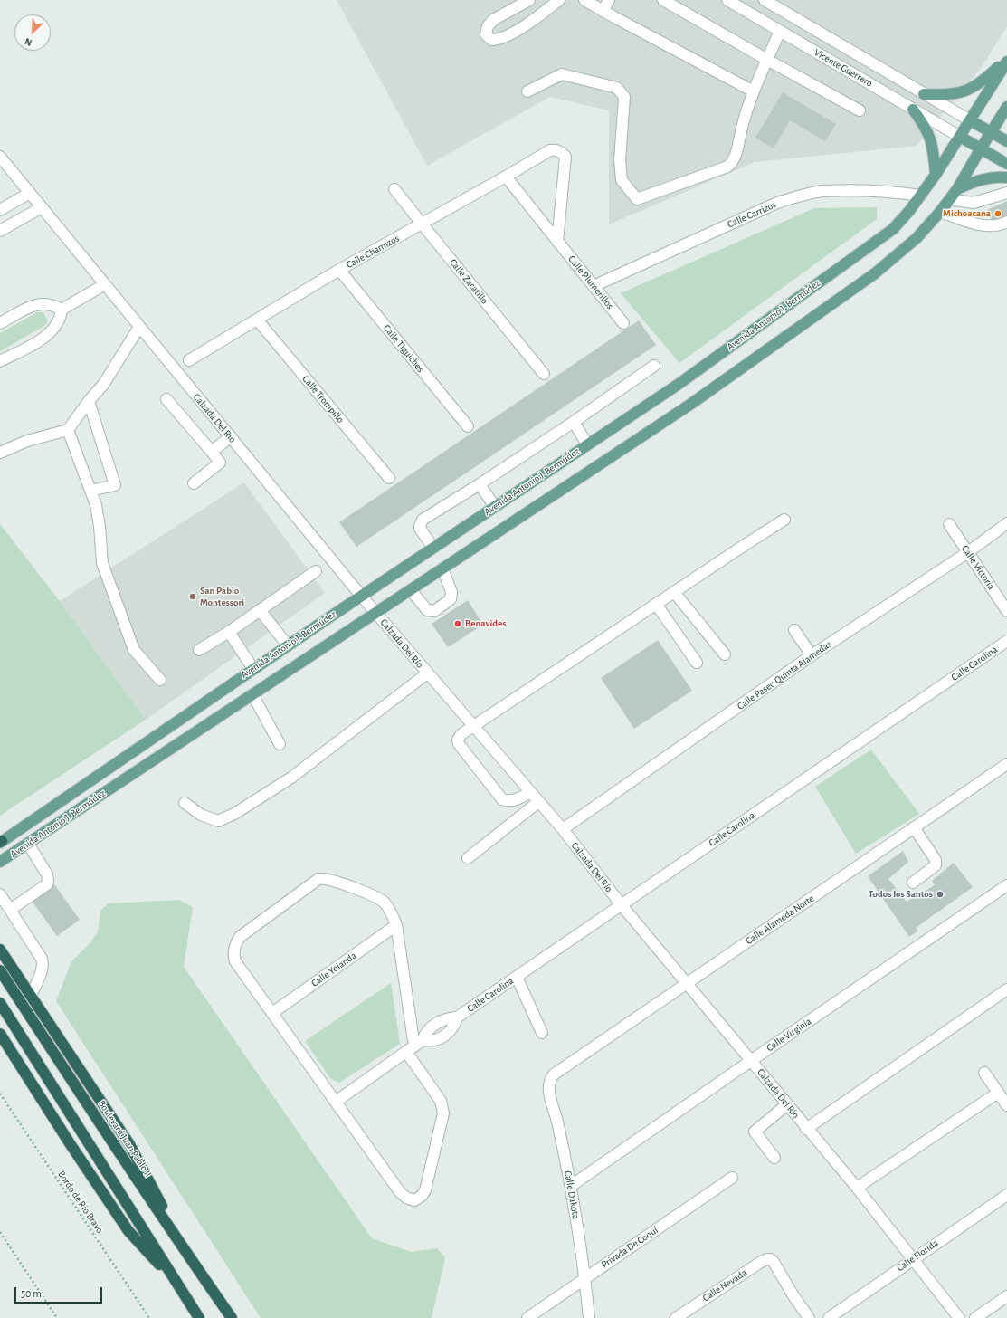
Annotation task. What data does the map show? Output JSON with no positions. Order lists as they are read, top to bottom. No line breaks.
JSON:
{"streets":{"highway":["Boulevard Juan Pablo II"],"main road":["Avenida Antonio J. Bermúdez"],"street":["Vicente Guerrero","Calle Carrizos","Calle Chamizos","Calle Zacatillo","Calle Plumerillos","Calle Tiguiches","Calle Trompillo","Calzada Del Río","Calle Victoria","Calle Carolina","Calle Paseo Quinta Alamedas","Calle Alameda Norte","Calle Yolanda","Calle Virginia","Calle Dakota","Privada De Coquí","Calle Florida","Calle Nevada"],"path":["Bordo de Rio Bravo"]},"crossings":[["Vicente Guerrero","Avenida Antonio J. Bermúdez"],["Calle Carrizos","Calle Plumerillos"],["Calle Carrizos","Avenida Antonio J. Bermúdez"],["Calle Chamizos","Calle Zacatillo"],["Calle Chamizos","Calle Plumerillos"],["Calle Chamizos","Calle Tiguiches"],["Calle Chamizos","Calle Trompillo"],["Avenida Antonio J. Bermúdez","Calzada Del Río"],["Calzada Del Río","Calle Carolina"],["Calzada Del Río","Calle Paseo Quinta Alamedas"],["Calzada Del Río","Calle Alameda Norte"],["Calzada Del Río","Calle Virginia"],["Calzada Del Río","Calle Florida"],["Calle Victoria","Calle Paseo Quinta Alamedas"],["Calle Alameda Norte","Calle Dakota"],["Calle Virginia","Calle Dakota"],["Calle Dakota","Privada De Coquí"]],"places":["Michoacana","San Pablo Montessori","Benavides","Todos los Santos"],"scale_bar":"50 m","north":"bottom left"}
